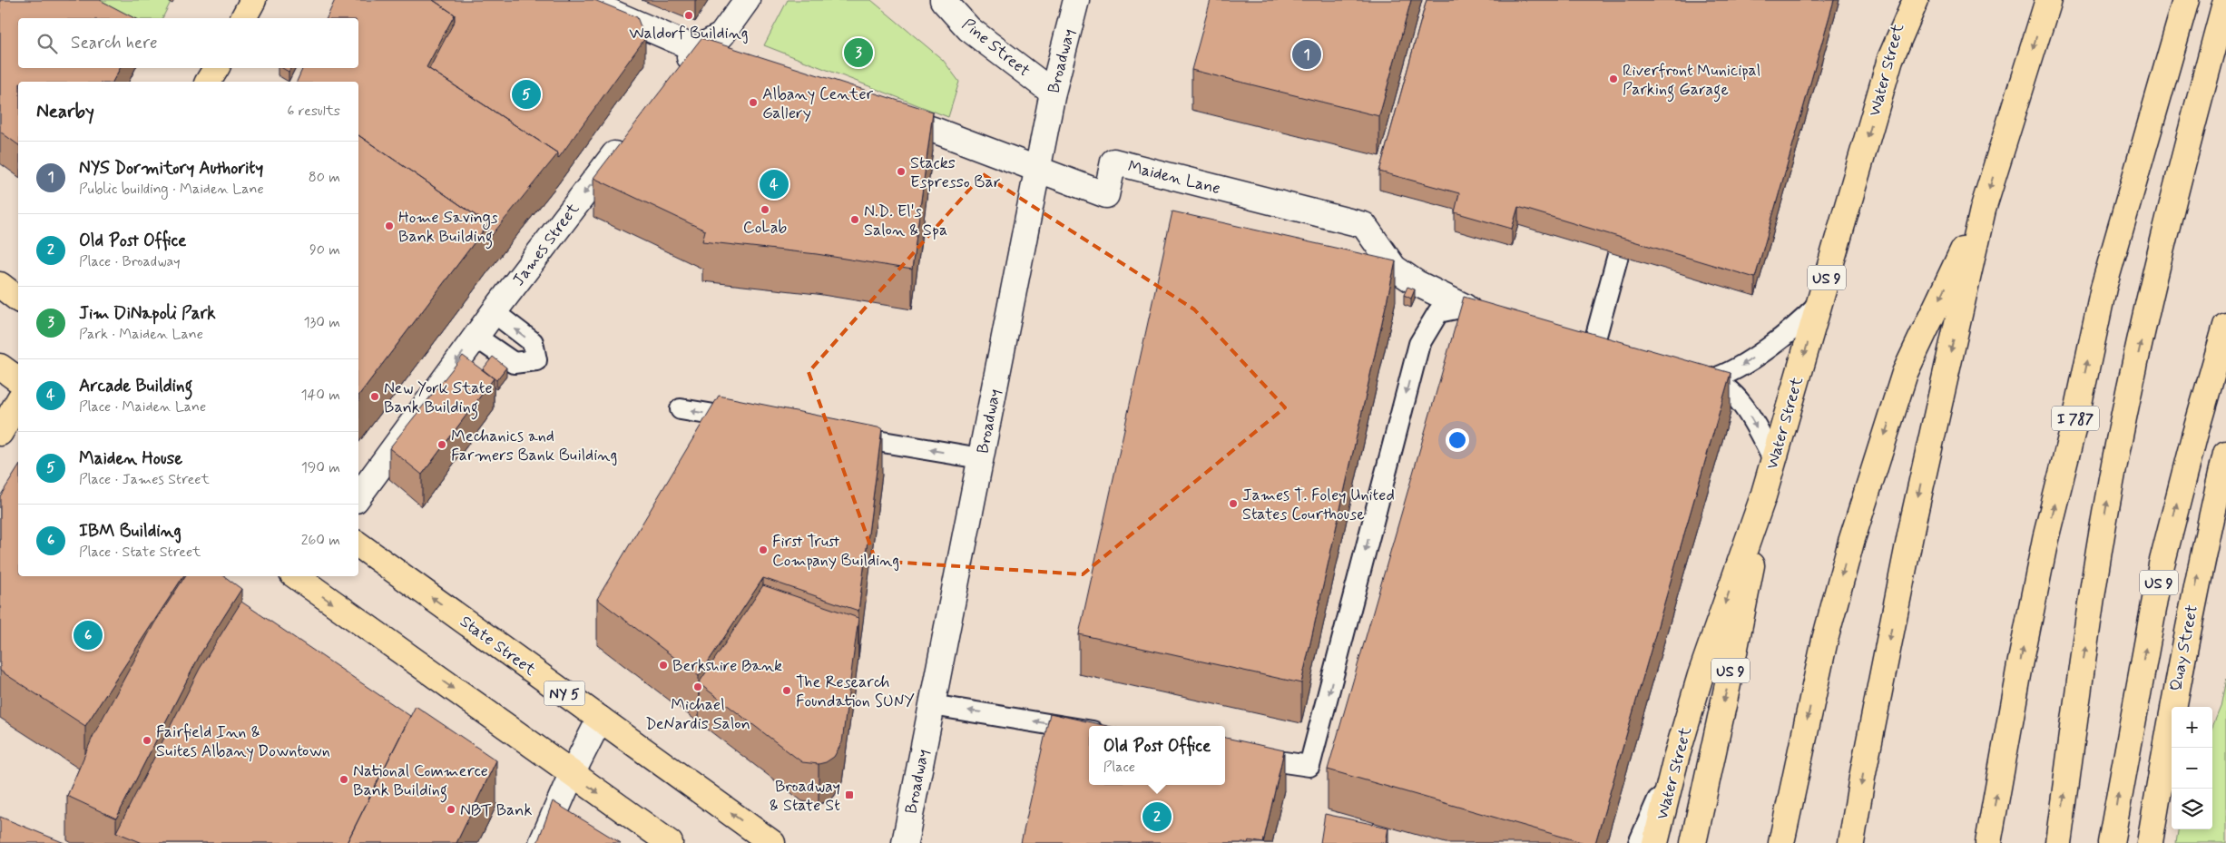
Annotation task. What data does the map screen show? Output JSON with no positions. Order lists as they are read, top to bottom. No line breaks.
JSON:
{"streets":{"main road":["Water Street","US 9","I 787","State Street","Quay Street","NY 5"],"street":["Pine Street","Broadway","Maiden Lane","James Street"]},"crossings":[["Pine Street","Broadway"],["Broadway","Maiden Lane"],["Water Street","US 9"]],"one_way":["Water Street","James Street"],"places":{"other":["Waldorf Building","Riverfront Municipal Parking Garage","Albany Center Gallery","Stacks Espresso Bar","CoLab","N.D. El's Salon & Spa","Home Savings Bank Building","New York State Bank Building","Mechanics and Farmers Bank Building","James T. Foley United States Courthouse","First Trust Company Building","Berkshire Bank","Michael DeNardis Salon","The Research Foundation SUNY","Fairfield Inn & Suites Albany Downtown","National Commerce Bank Building","NBT Bank"],"transit":["Broadway & State St"]},"page":{"search":"Search here","pins":["3","1","5","4","6","2"],"heading":["Nearby","6 results"],"list":[{"mark":"1","name":"NYS Dormitory Authority","note":"Public building · Maiden Lane","value":"80 m"},{"mark":"2","name":"Old Post Office","note":"Place · Broadway","value":"90 m"},{"mark":"3","name":"Jim DiNapoli Park","note":"Park · Maiden Lane","value":"130 m"},{"mark":"4","name":"Arcade Building","note":"Place · Maiden Lane","value":"140 m"},{"mark":"5","name":"Maiden House","note":"Place · James Street","value":"190 m"},{"mark":"6","name":"IBM Building","note":"Place · State Street","value":"260 m"}],"map_buttons":["+","−"],"popup":["Old Post Office","Place"]}}
